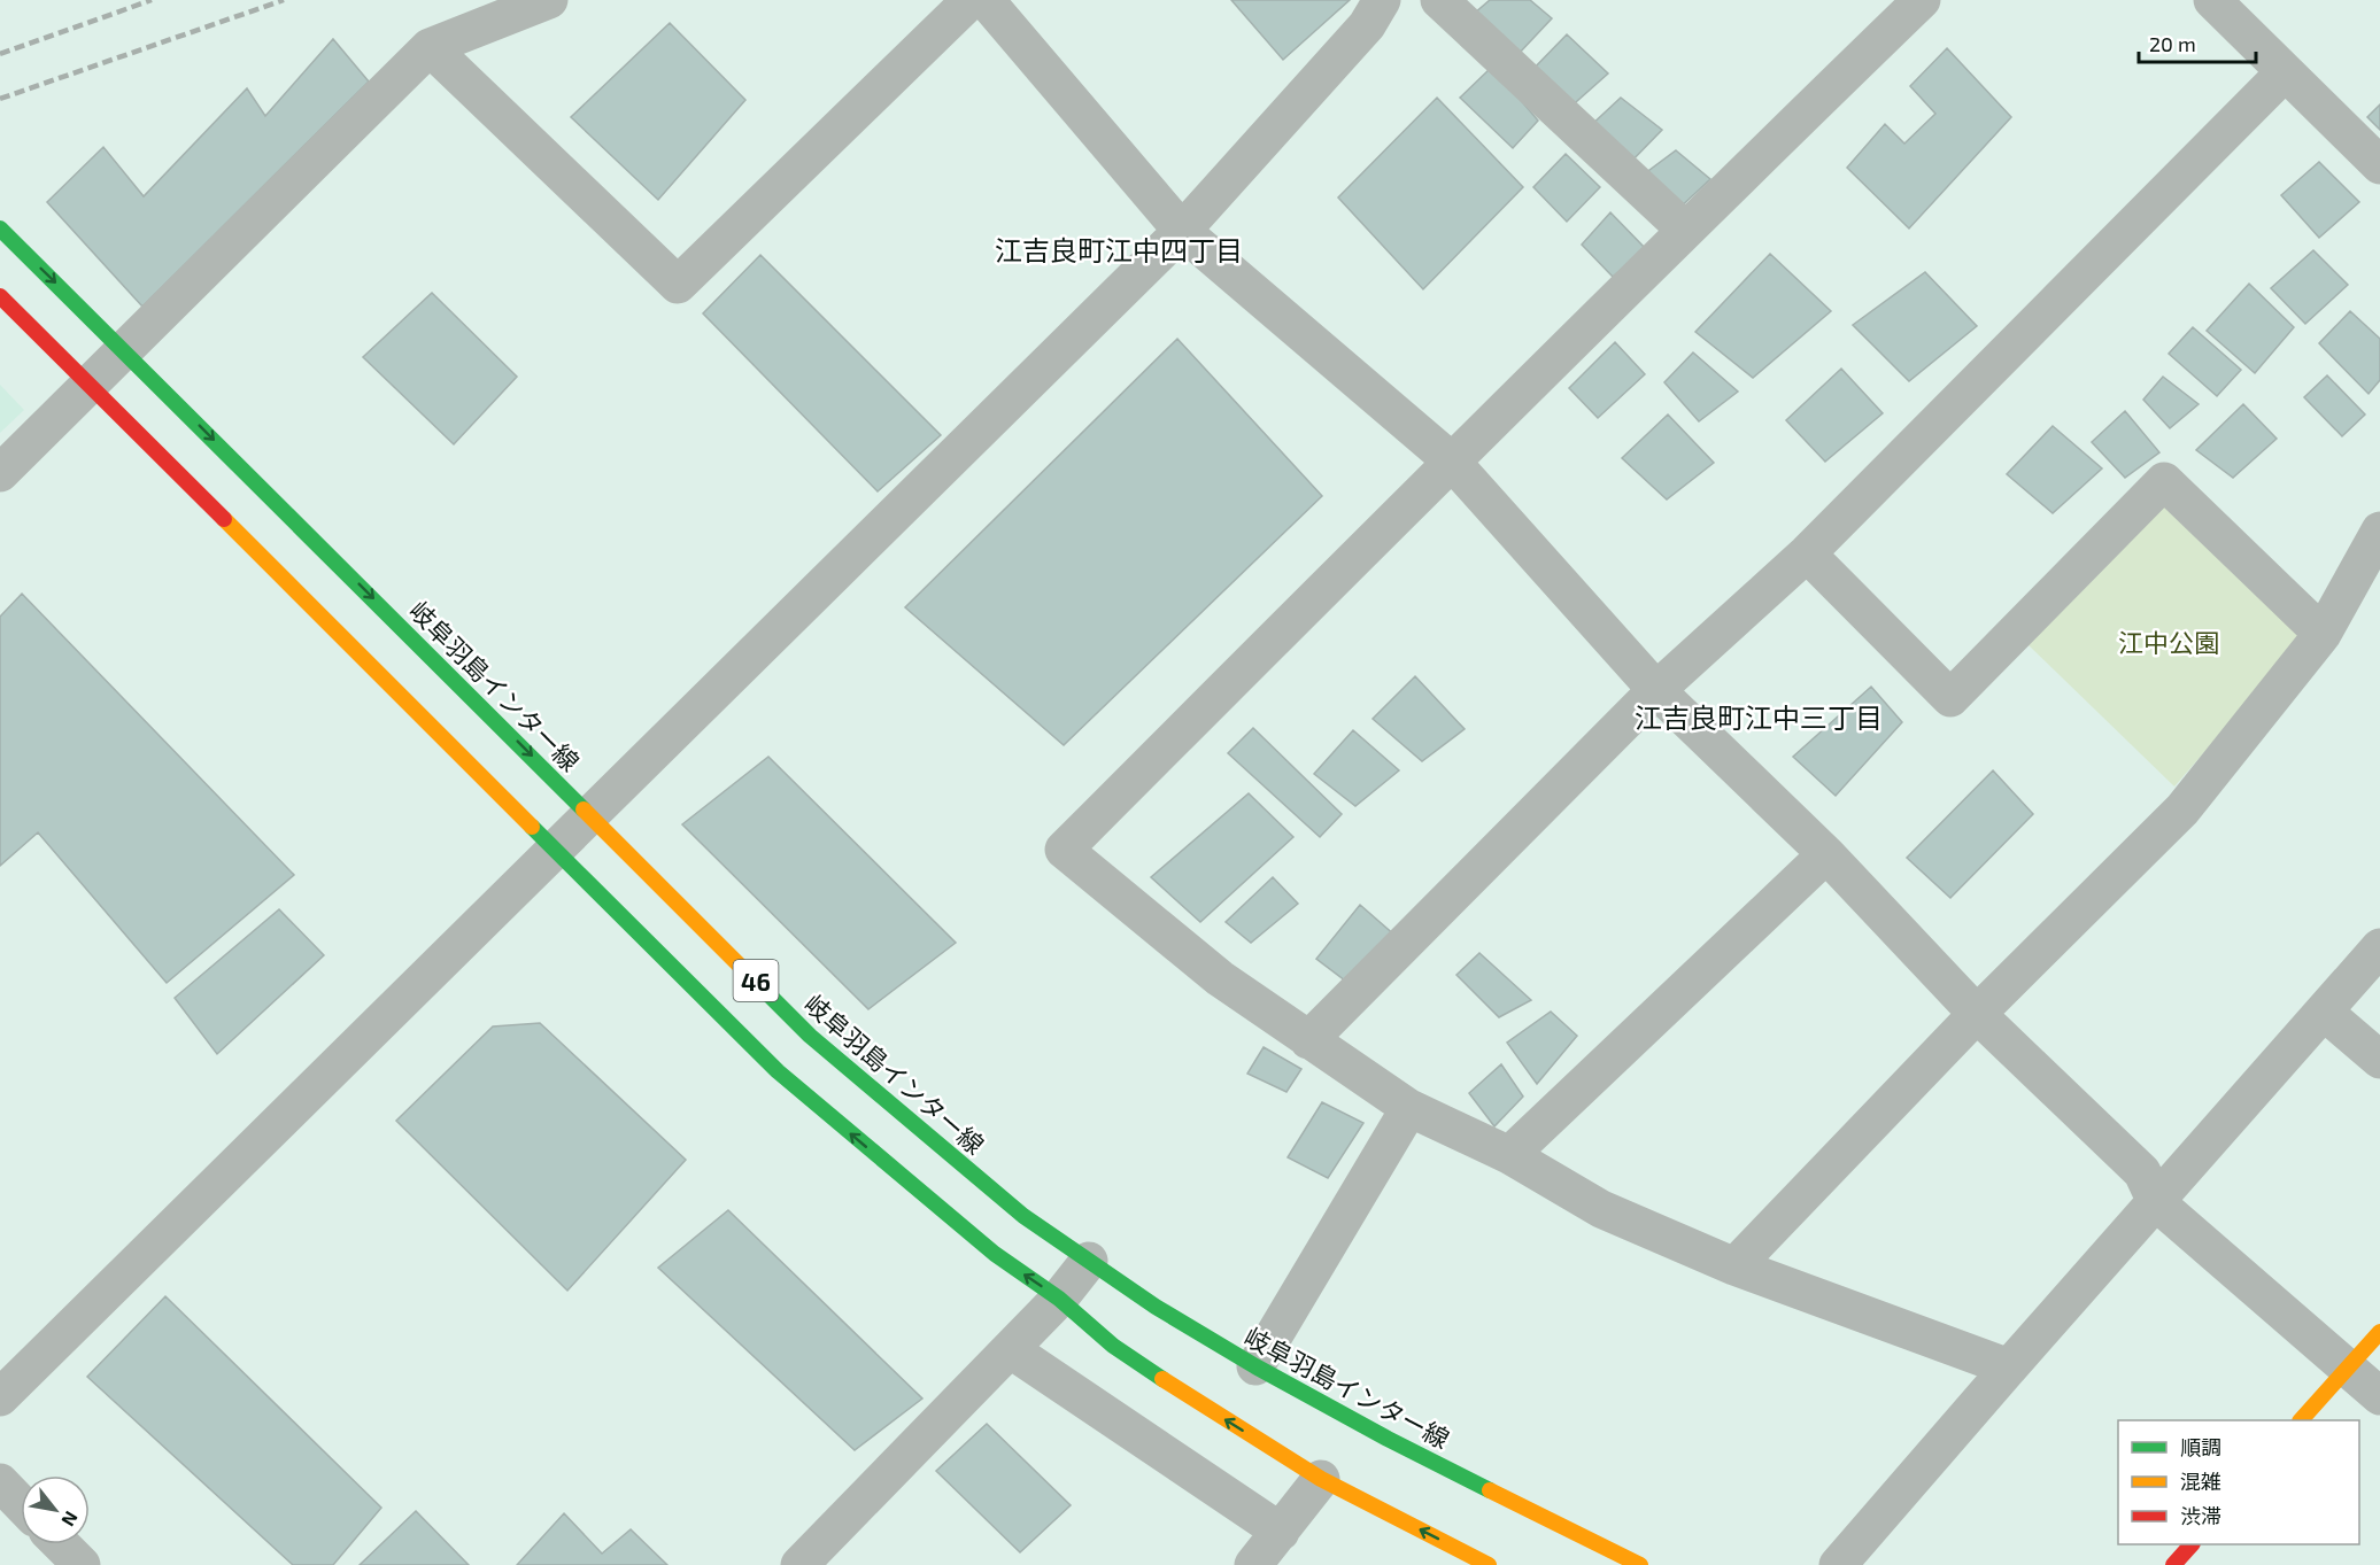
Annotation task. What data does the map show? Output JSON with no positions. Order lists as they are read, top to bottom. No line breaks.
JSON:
{"streets":{"main road":["岐阜羽島インター線","46"]},"districts":["江吉良町江中四丁目","江吉良町江中三丁目"],"parks":["江中公園"],"legend":["順調","混雑","渋滞"],"scale_bar":"20 m","north":"bottom right"}
